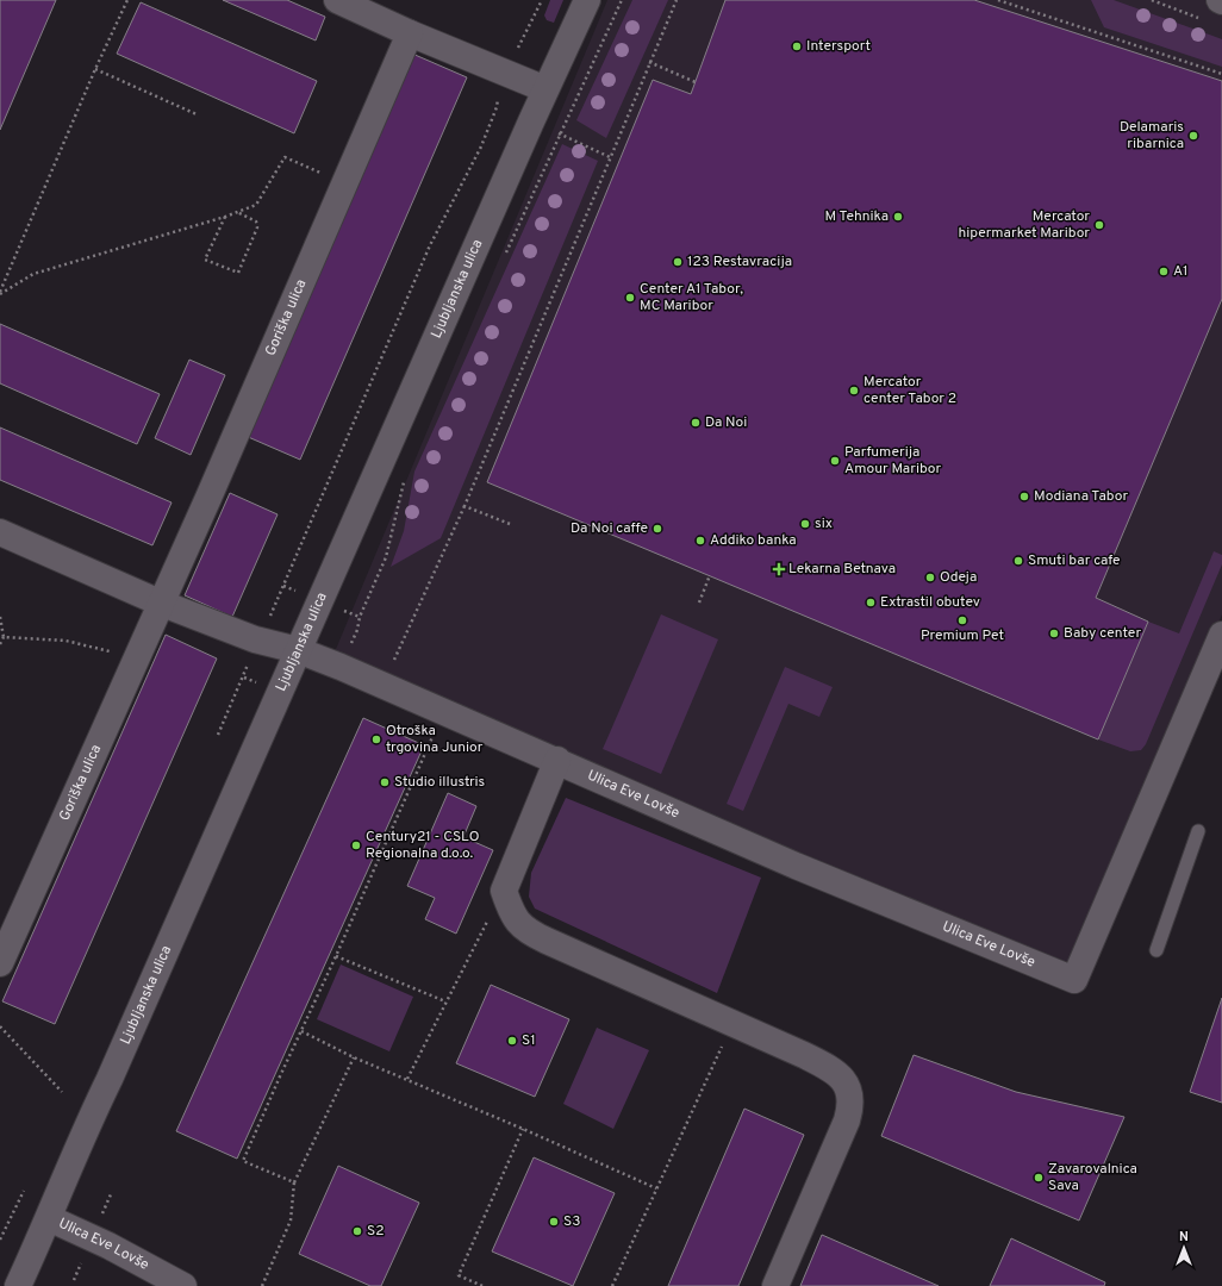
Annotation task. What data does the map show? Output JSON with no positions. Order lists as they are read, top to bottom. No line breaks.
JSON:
{"streets":{"street":["Ljubljanska ulica","Goriška ulica","Ulica Eve Lovše"]},"crossings":[["Ljubljanska ulica","Ulica Eve Lovše"]],"places":{"other":["Intersport","Delamaris ribarnica","M Tehnika","Mercator hipermarket Maribor","123 Restavracija","A1","Center A1 Tabor, MC Maribor","Mercator center Tabor 2","Da Noi","Parfumerija Amour Maribor","Modiana Tabor","six","Da Noi caffe","Addiko banka","Smuti bar cafe","Odeja","Extrastil obutev","Premium Pet","Baby center","Otroška trgovina Junior","Studio illustris","Century21 - CSLO Regionalna d.o.o.","S1","Zavarovalnica Sava","S3","S2"],"health":["Lekarna Betnava"]},"north":"top"}
